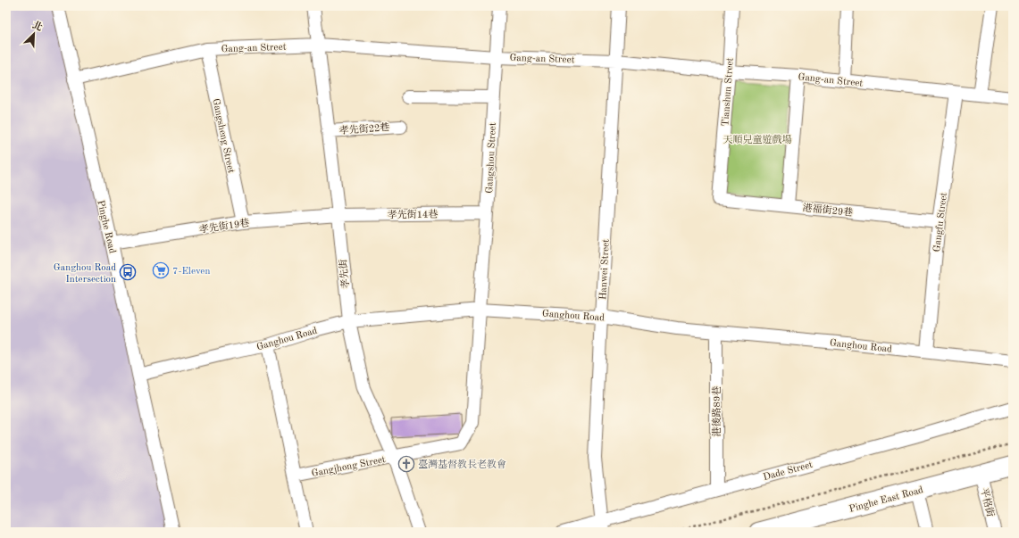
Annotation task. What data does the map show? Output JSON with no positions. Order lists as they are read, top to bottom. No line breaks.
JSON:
{"streets":{"street":["Gang-an Street","Tianshun Street","孝先街22巷","Gangsheng Street","Gangshou Street","港福街29巷","孝先街14巷","Gangfu Street","孝先街19巷","Pinghe Road","Hanwei Street","孝先街","Ganghou Road","港後路89巷","Gangjhong Street","Dade Street","Pinghe East Road","平格街"]},"crossings":[["Gang-an Street","Tianshun Street"],["Gang-an Street","Gangsheng Street"],["Gang-an Street","Gangshou Street"],["Gang-an Street","Gangfu Street"],["Gang-an Street","Pinghe Road"],["Gang-an Street","Hanwei Street"],["Gang-an Street","孝先街"],["Tianshun Street","港福街29巷"],["孝先街22巷","孝先街"],["Gangsheng Street","孝先街19巷"],["Gangshou Street","孝先街14巷"],["Gangshou Street","Ganghou Road"],["Gangshou Street","Gangjhong Street"],["港福街29巷","Gangfu Street"],["孝先街14巷","孝先街19巷"],["孝先街14巷","孝先街"],["Gangfu Street","Ganghou Road"],["孝先街19巷","Pinghe Road"],["孝先街19巷","孝先街"],["Pinghe Road","Ganghou Road"],["Hanwei Street","Ganghou Road"],["Hanwei Street","Dade Street"],["孝先街","Ganghou Road"],["孝先街","Gangjhong Street"],["Ganghou Road","港後路89巷"],["Ganghou Road","Gangjhong Street"],["港後路89巷","Dade Street"],["Pinghe East Road","平格街"]],"parks":["天順兒童遊戲場"],"places":{"supermarket":["7-Eleven"],"bus stop":["Ganghou Road Intersection"],"church":["臺灣基督教長老教會"]},"north":"top right"}
